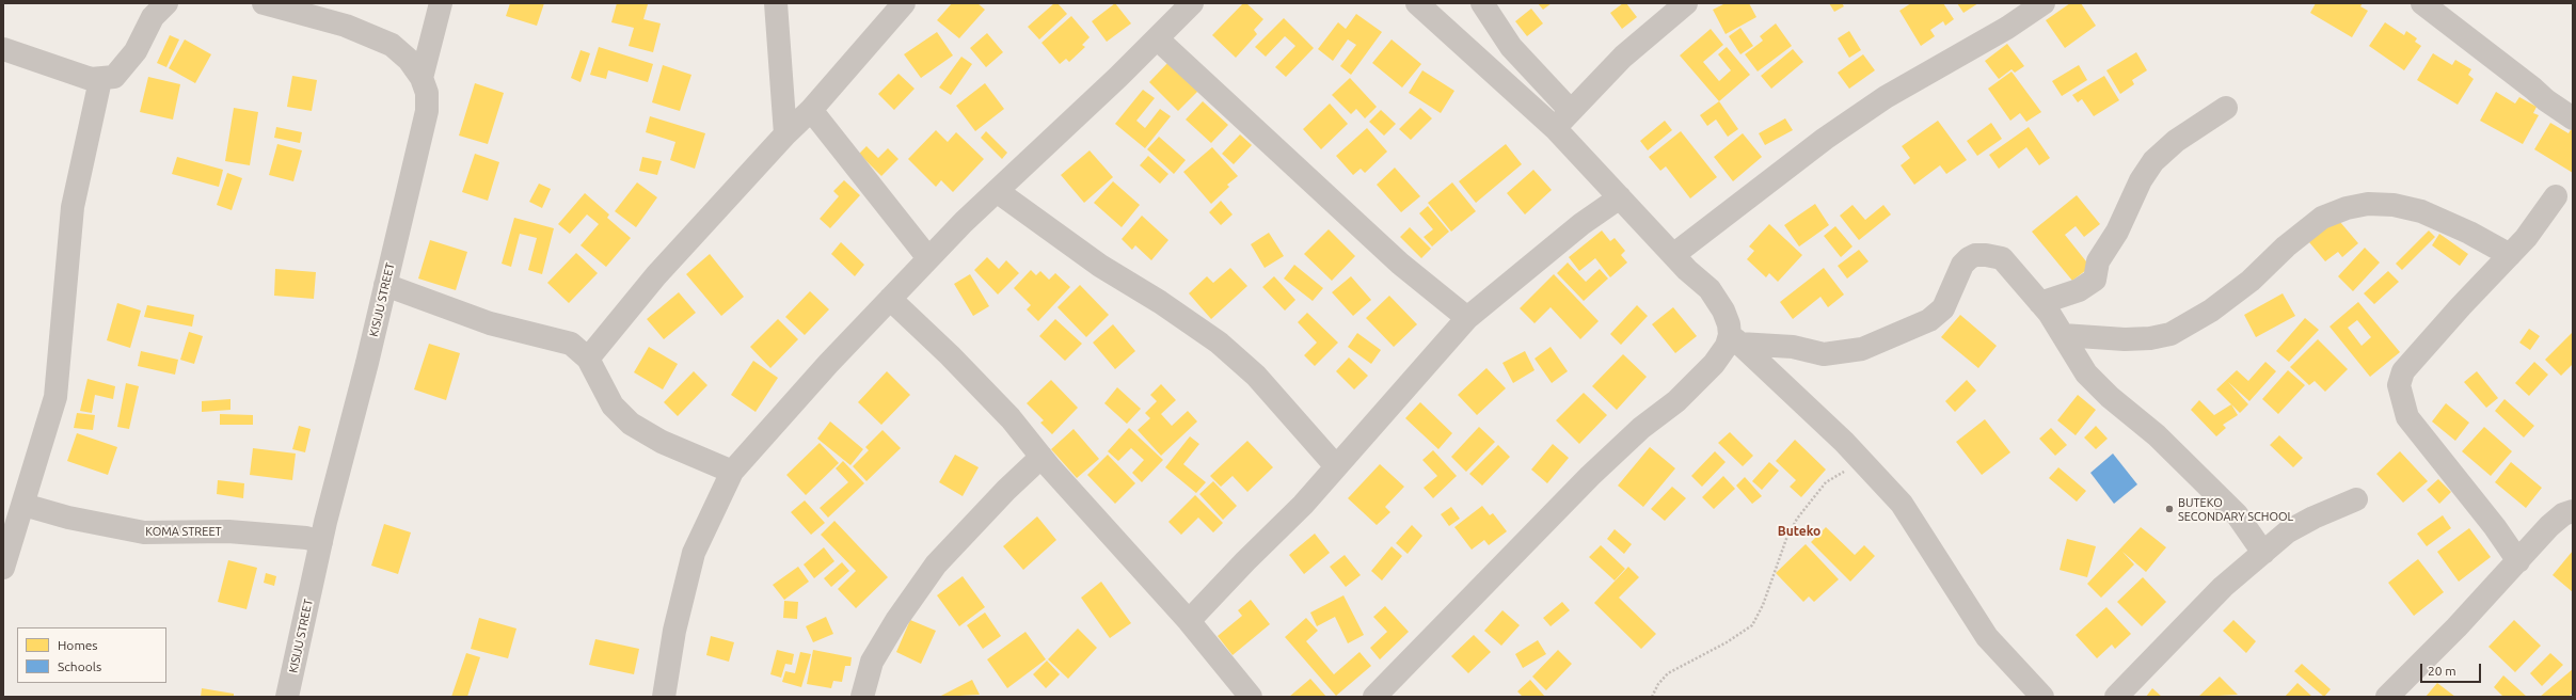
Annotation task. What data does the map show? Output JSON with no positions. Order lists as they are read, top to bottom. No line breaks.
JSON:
{"streets":{"street":["KISIJU STREET","KOMA STREET"]},"crossings":[["KISIJU STREET","KOMA STREET"]],"districts":["Buteko"],"places":["BUTEKO SECONDARY SCHOOL"],"legend":["Homes","Schools"],"scale_bar":"20 m"}
